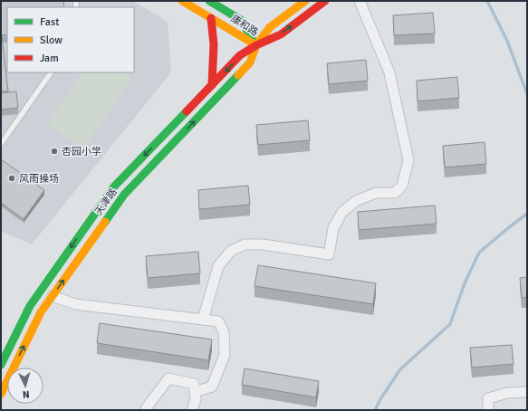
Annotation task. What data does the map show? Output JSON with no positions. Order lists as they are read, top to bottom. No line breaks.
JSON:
{"streets":{"main road":["康和路","天津路"]},"crossings":[["康和路","天津路"]],"places":["杏园小学","风雨操场"],"legend":["Fast","Slow","Jam"],"north":"bottom"}
